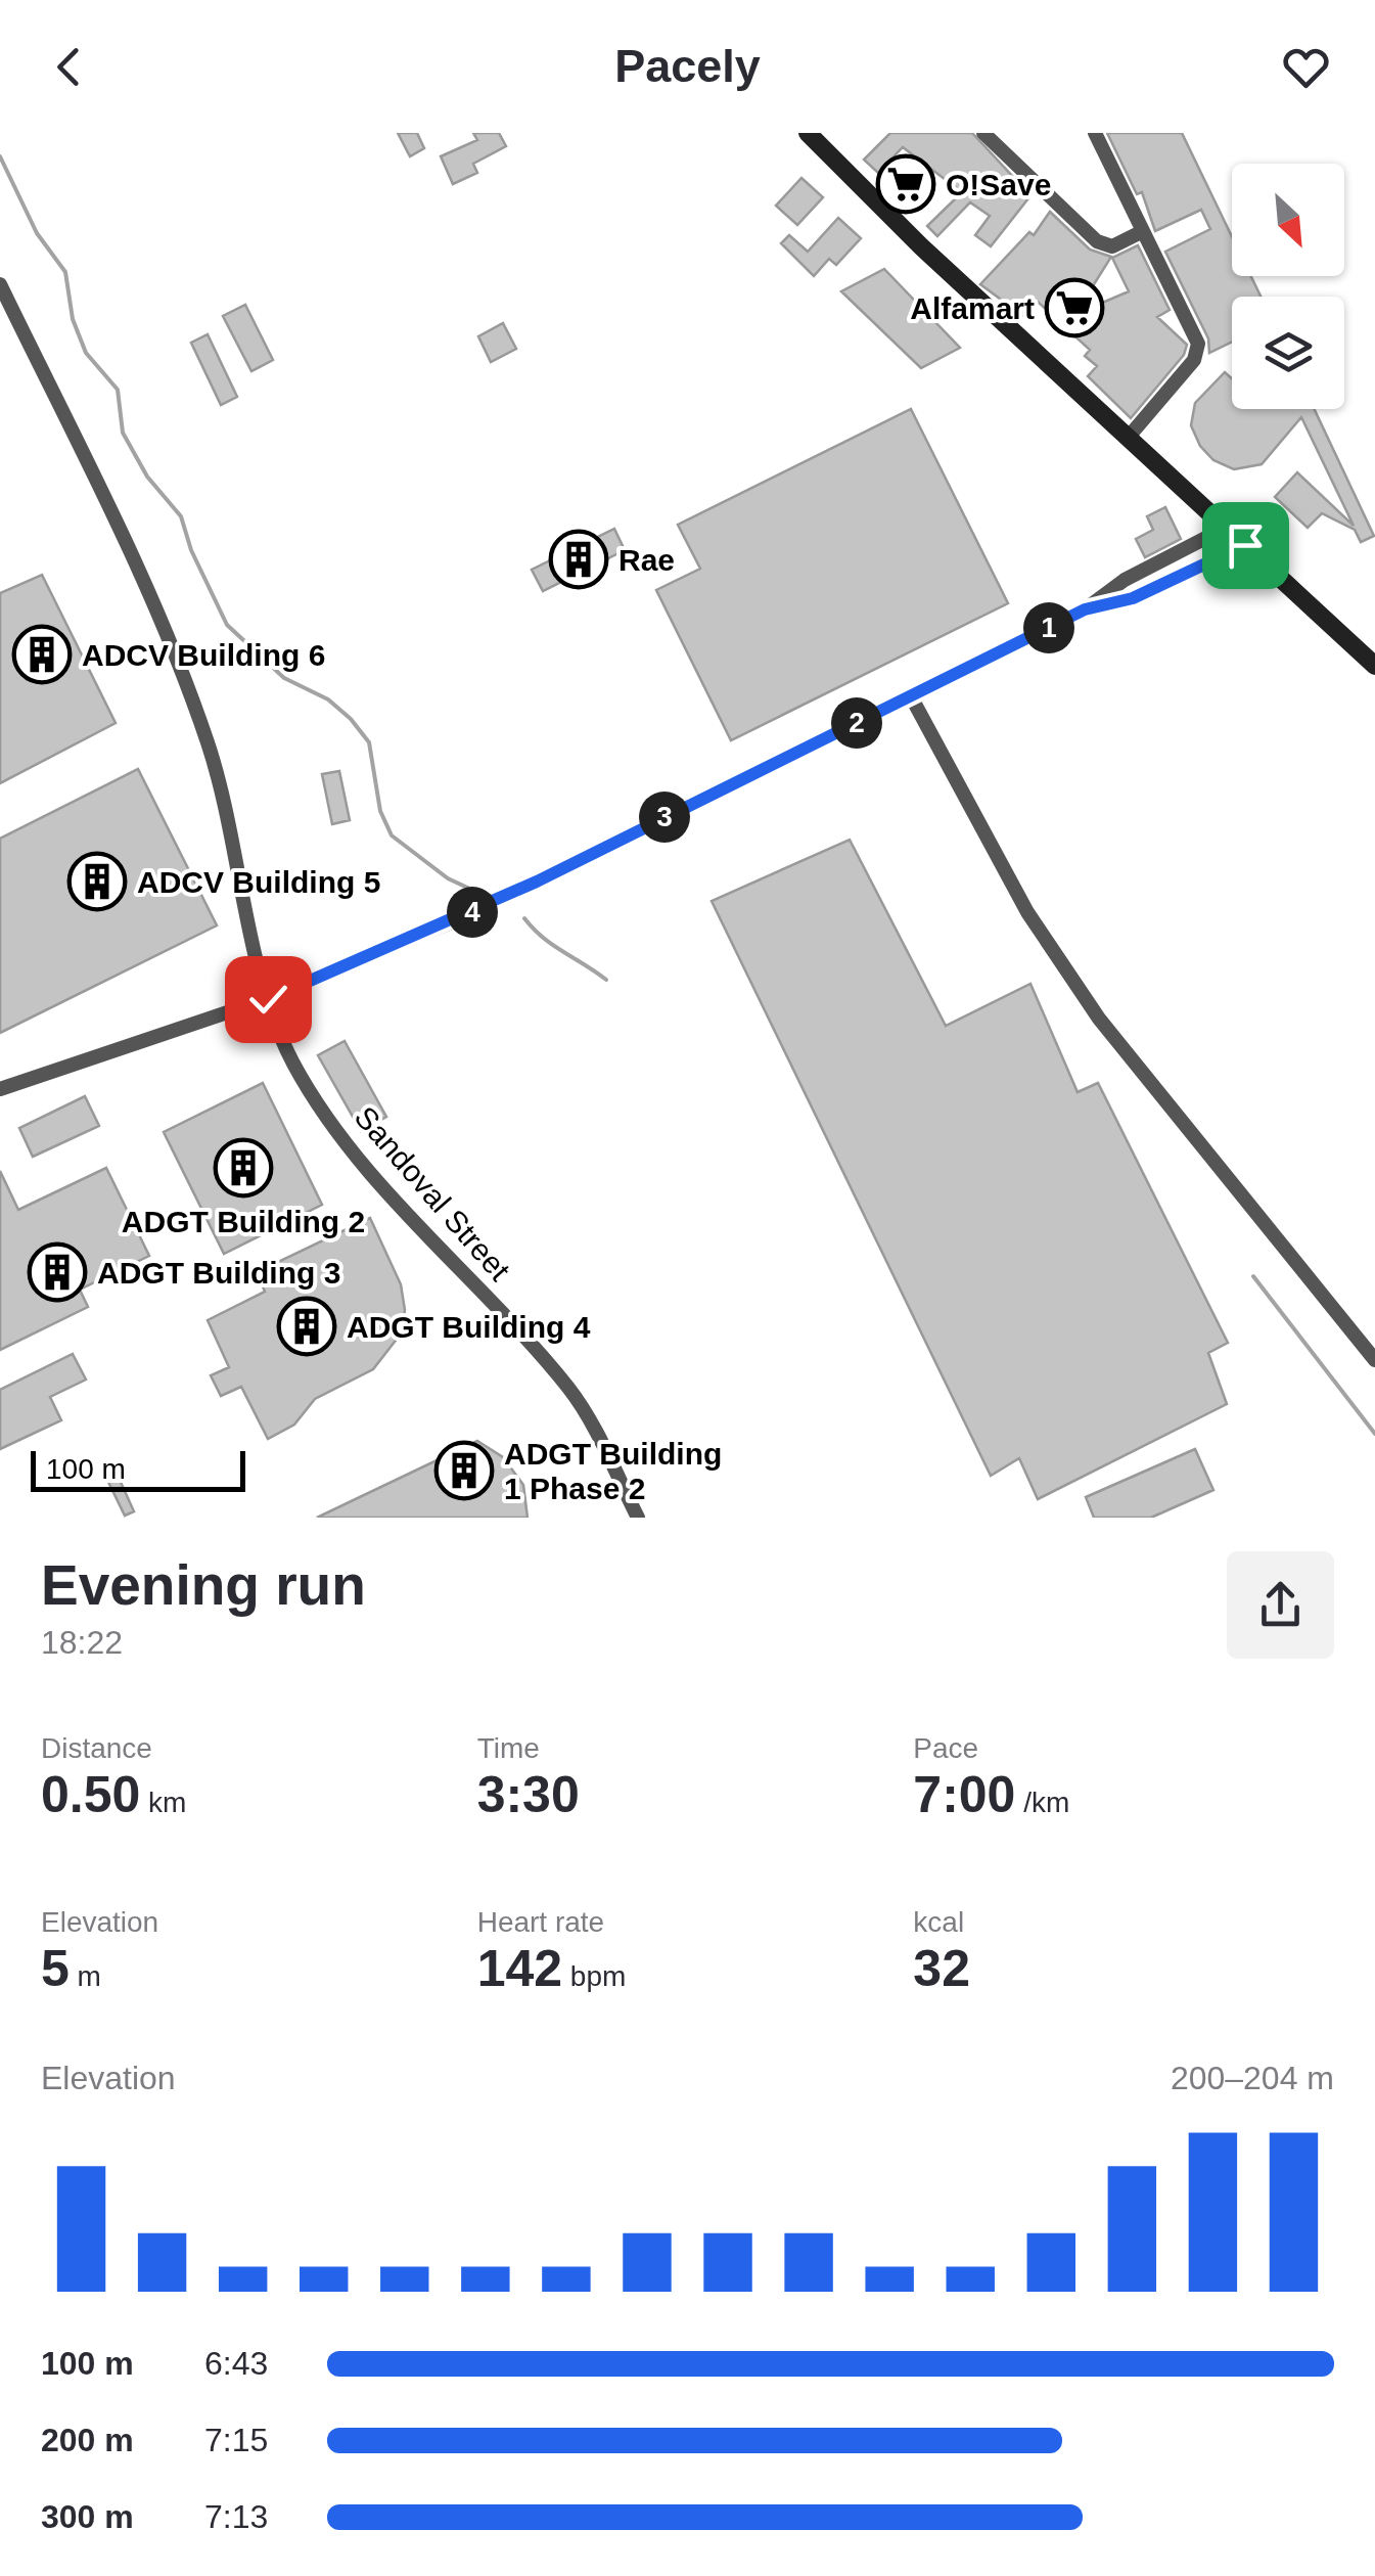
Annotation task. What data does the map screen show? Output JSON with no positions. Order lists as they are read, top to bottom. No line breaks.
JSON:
{"streets":{"street":["Sandoval Street"]},"places":{"supermarket":["O!Save","Alfamart"],"building":["Rae","ADCV Building 6","ADCV Building 5","ADGT Building 2","ADGT Building 3","ADGT Building 4","ADGT Building 1 Phase 2"]},"scale_bar":"100 m","north":"bottom right","page":{"header":"Pacely","pins":["1","2","3","4"],"scale":"100 m","heading":["Evening run","18:22"],"stats":[["Distance","0.50 km"],["Time","3:30"],["Pace","7:00 /km"],["Elevation","5 m"],["Heart rate","142 bpm"],["kcal","32"]],"chart":["Elevation","200–204 m"],"list":[{"name":"100 m","note":"6:43"},{"name":"200 m","note":"7:15"},{"name":"300 m","note":"7:13"}]}}
